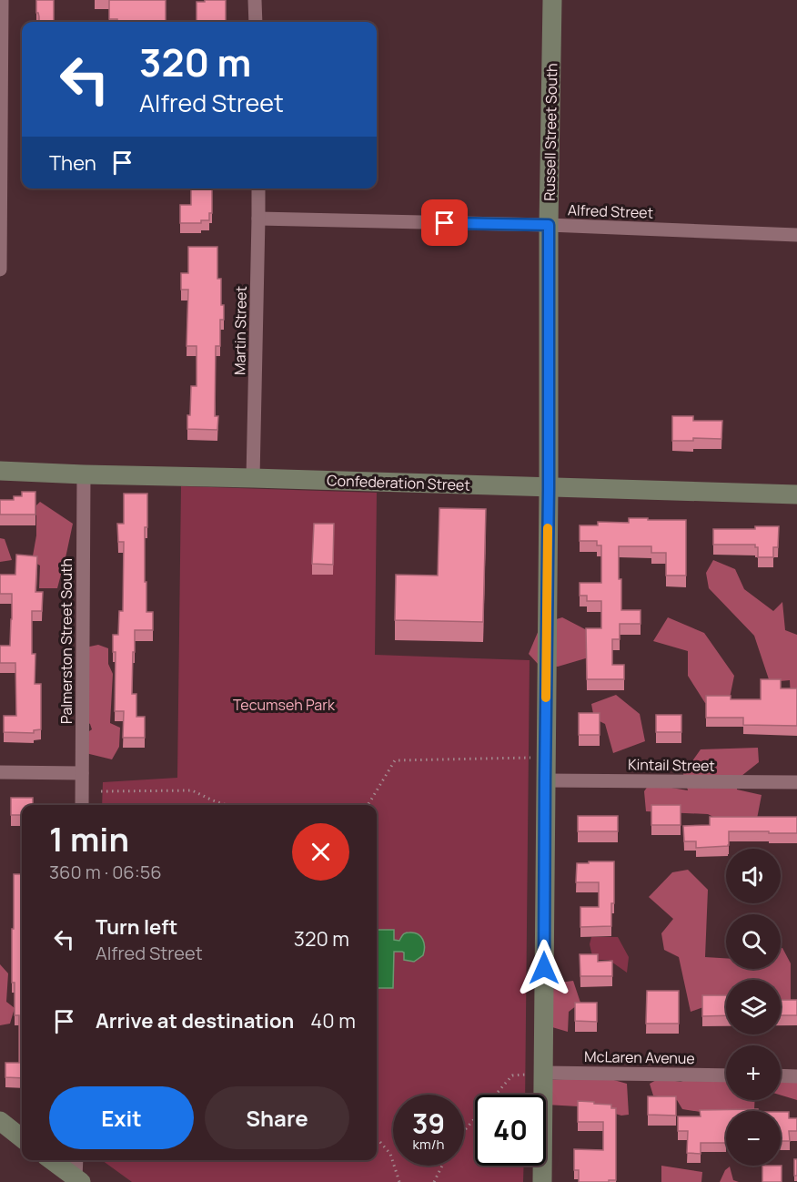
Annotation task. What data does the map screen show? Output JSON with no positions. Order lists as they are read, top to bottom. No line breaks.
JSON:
{"streets":{"street":["Russell Street South","Alfred Street","Martin Street","Confederation Street","Palmerston Street South","Kintail Street","McLaren Avenue"]},"crossings":[["Russell Street South","Alfred Street"],["Russell Street South","Confederation Street"],["Russell Street South","Kintail Street"],["Russell Street South","McLaren Avenue"],["Alfred Street","Martin Street"],["Martin Street","Confederation Street"],["Confederation Street","Palmerston Street South"]],"parks":["Tecumseh Park"],"page":{"turn":["320 m","Alfred Street"],"then":"Then","heading":["1 min","360 m · 06:56"],"map_buttons":["+","−"],"list":[{"name":"Turn left","note":"Alfred Street","value":"320 m"},{"name":"Arrive at destination","value":"40 m"}],"buttons":["Exit","Share"],"speed":"39 km/h","limit":"40"}}
